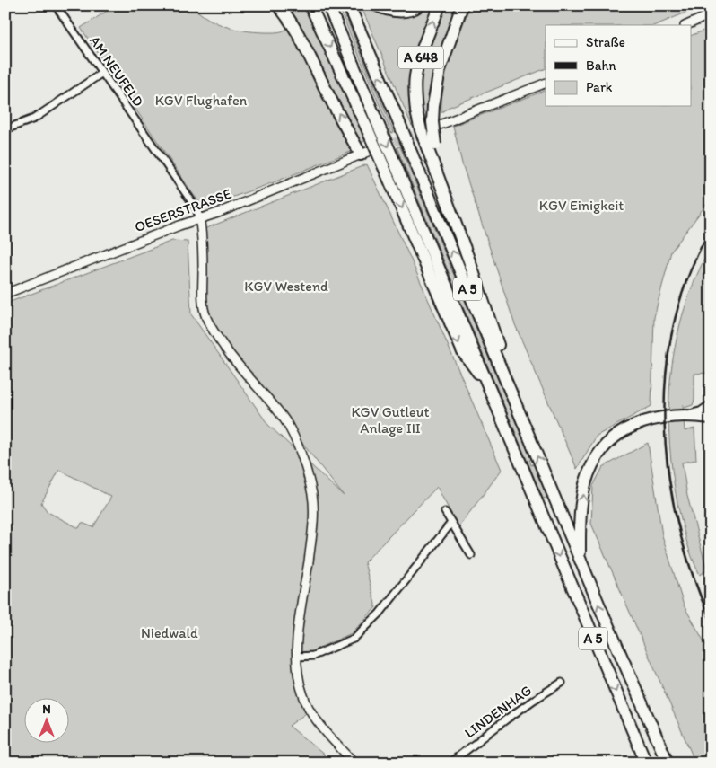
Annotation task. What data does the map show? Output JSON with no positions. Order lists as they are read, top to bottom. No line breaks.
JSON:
{"streets":{"highway":["A 648","A 5"],"street":["AM NEUFELD","OESERSTRASSE","LINDENHAG"]},"crossings":[["A 648","A 5"],["AM NEUFELD","OESERSTRASSE"]],"parks":["KGV Flughafen","KGV Einigkeit","KGV Westend","KGV Gutleut Anlage III","Niedwald"],"legend":["Straße","Bahn","Park"],"north":"top"}
